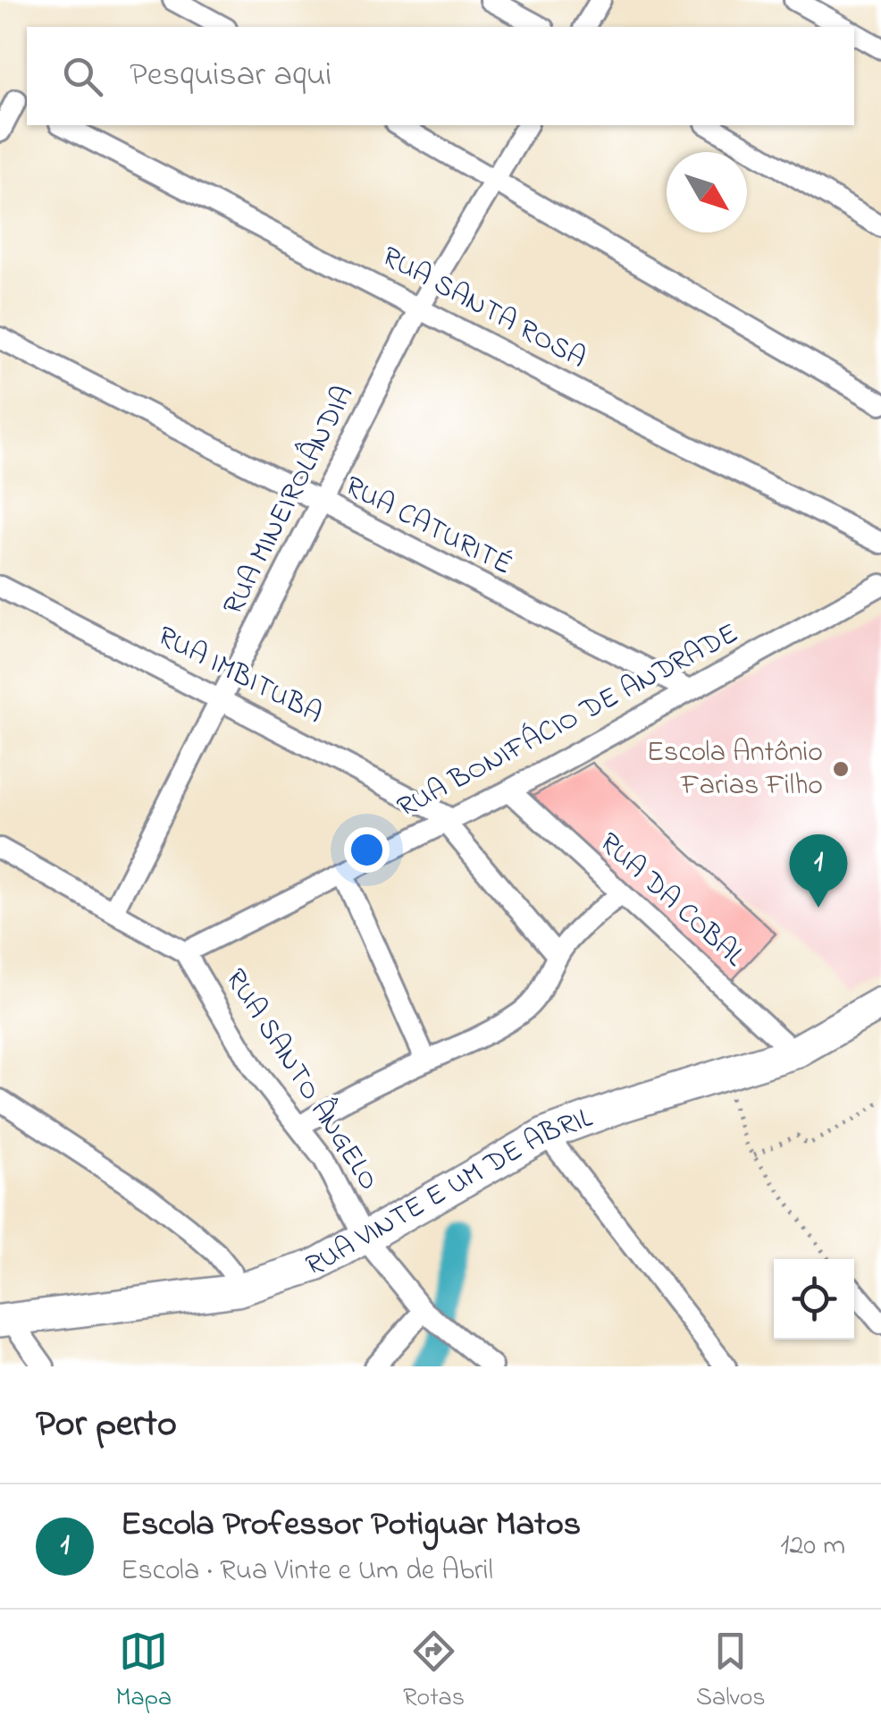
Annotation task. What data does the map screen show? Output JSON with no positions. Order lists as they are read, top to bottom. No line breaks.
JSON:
{"streets":{"main road":["RUA VINTE E UM DE ABRIL"],"street":["RUA SANTA ROSA","RUA MINEIROLÂNDIA","RUA CATURITÉ","RUA IMBITUBA","RUA BONIFÁCIO DE ANDRADE","RUA DA COBAL","RUA SANTO ÂNGELO"]},"crossings":[["RUA SANTA ROSA","RUA MINEIROLÂNDIA"],["RUA MINEIROLÂNDIA","RUA CATURITÉ"],["RUA MINEIROLÂNDIA","RUA IMBITUBA"],["RUA MINEIROLÂNDIA","RUA SANTO ÂNGELO"],["RUA CATURITÉ","RUA BONIFÁCIO DE ANDRADE"],["RUA IMBITUBA","RUA BONIFÁCIO DE ANDRADE"],["RUA BONIFÁCIO DE ANDRADE","RUA DA COBAL"],["RUA BONIFÁCIO DE ANDRADE","RUA SANTO ÂNGELO"],["RUA DA COBAL","RUA VINTE E UM DE ABRIL"],["RUA SANTO ÂNGELO","RUA VINTE E UM DE ABRIL"]],"places":["Escola Antônio Farias Filho"],"north":"bottom right","page":{"search":"Pesquisar aqui","pins":"1","heading":"Por perto","list":[{"mark":"1","name":"Escola Professor Potiguar Matos","note":"Escola · Rua Vinte e Um de Abril","value":"120 m"}],"nav":["Mapa","Rotas","Salvos"]}}
